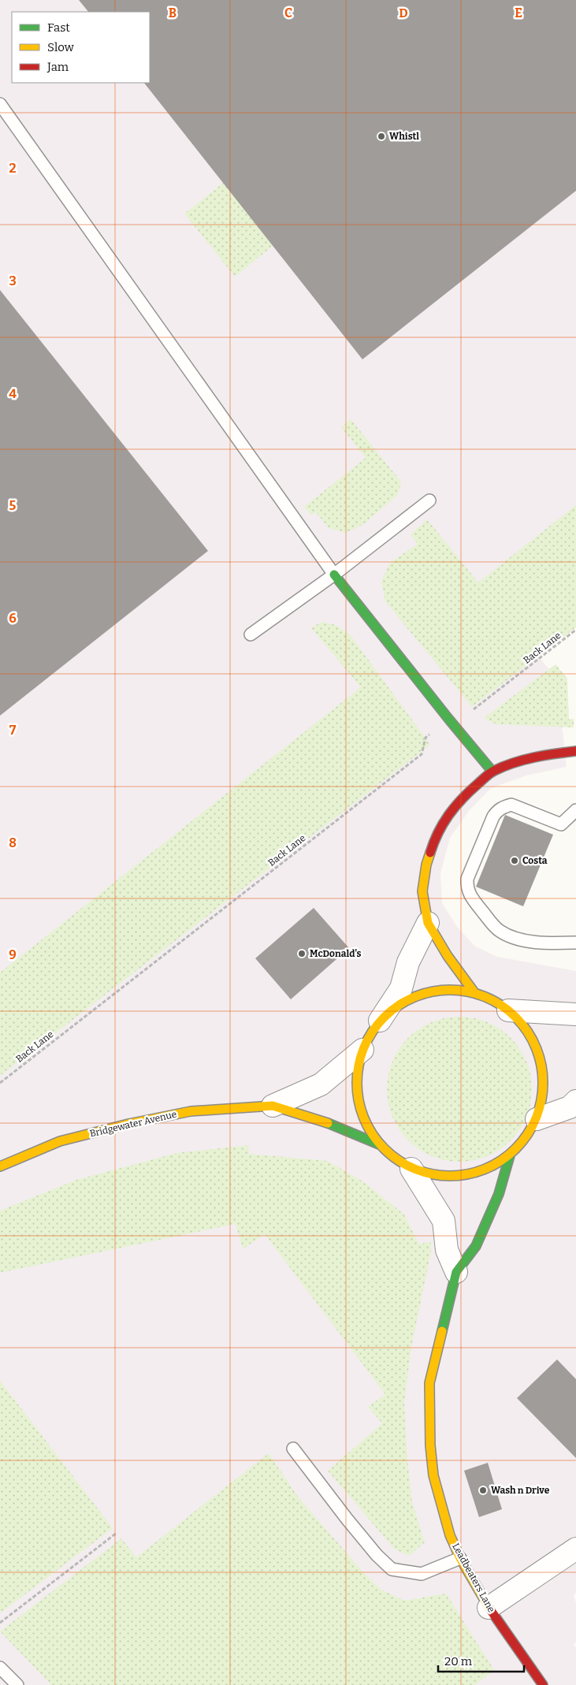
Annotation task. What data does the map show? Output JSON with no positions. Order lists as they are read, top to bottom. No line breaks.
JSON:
{"streets":{"street":["Bridgewater Avenue","Leadbeaters Lane"],"path":["Back Lane"]},"crossings":[["Bridgewater Avenue","Leadbeaters Lane"]],"places":["Whistl","Costa","McDonald's","Wash n Drive"],"legend":["Fast","Slow","Jam"],"scale_bar":"20 m","grid":{"columns":["B","C","D","E"],"rows":["2","3","4","5","6","7","8","9"]}}
